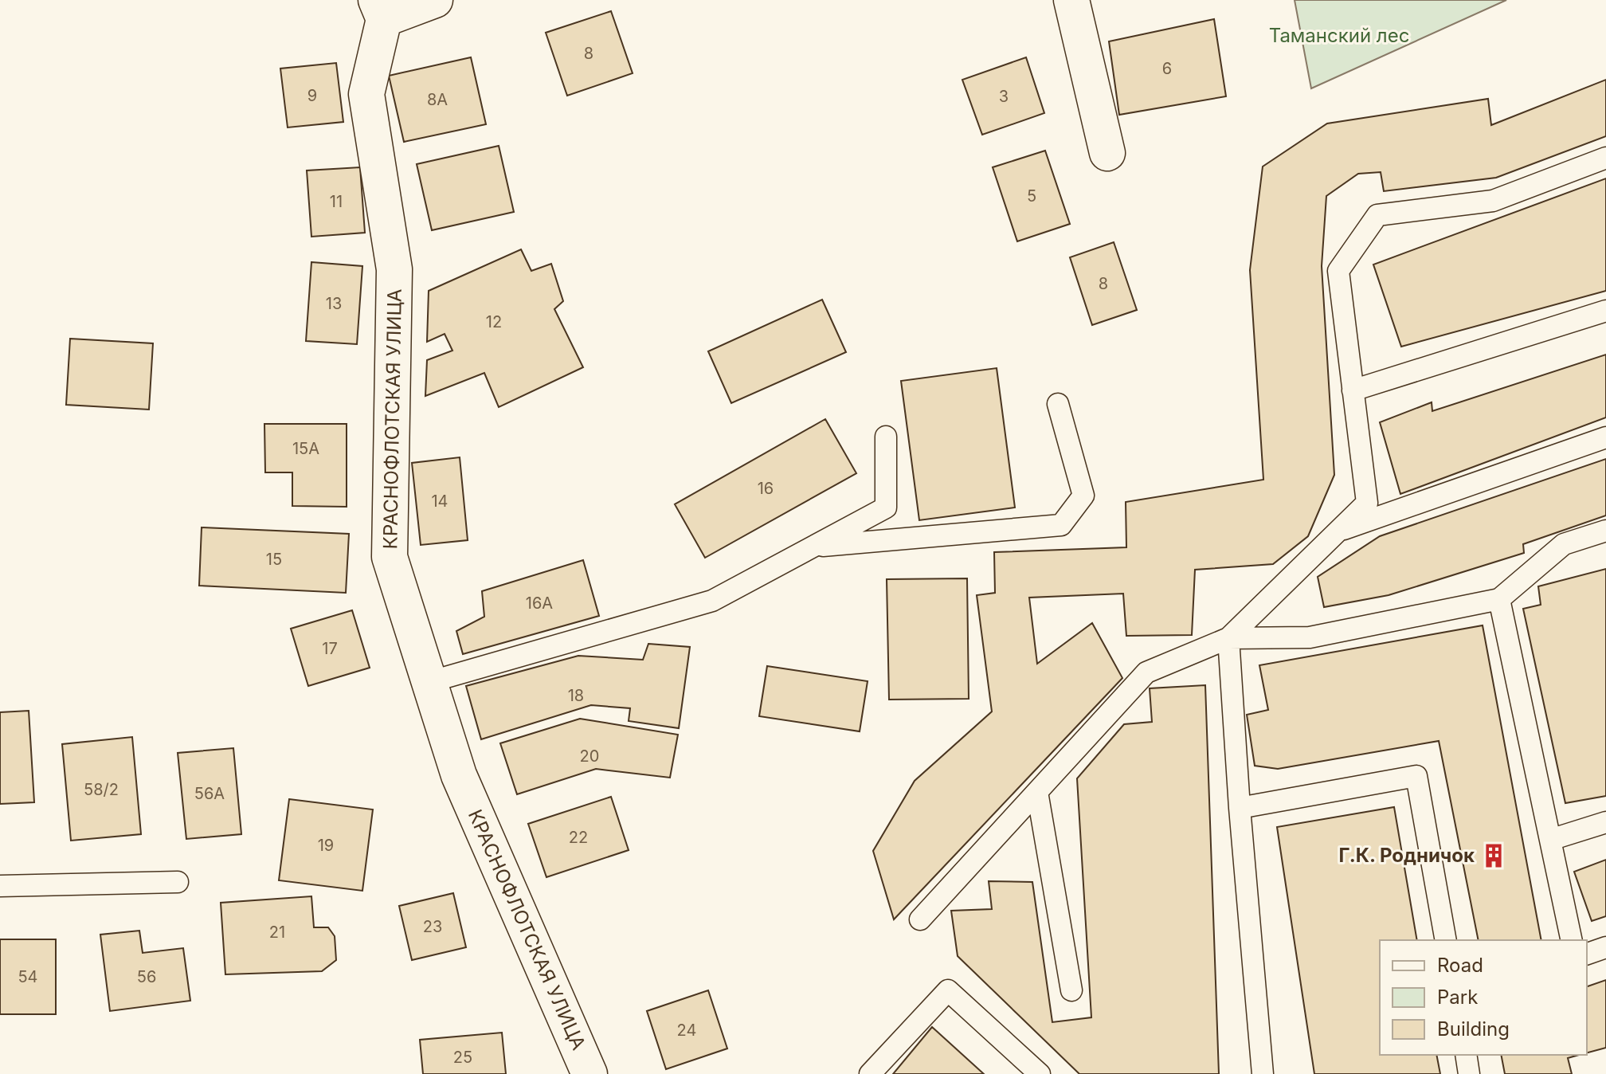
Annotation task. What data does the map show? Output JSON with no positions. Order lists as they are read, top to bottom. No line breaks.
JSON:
{"streets":{"street":["КРАСНОФЛОТСКАЯ УЛИЦА"]},"parks":["Таманский лес"],"places":{"building":["Г.К. Родничок"]},"house_numbers":["8","6","9","3","8А","5","11","8","13","12","15А","16","14","15","16А","17","18","20","58/2","56А","22","19","23","21","54","56","24","25"],"legend":["Road","Park","Building"]}
